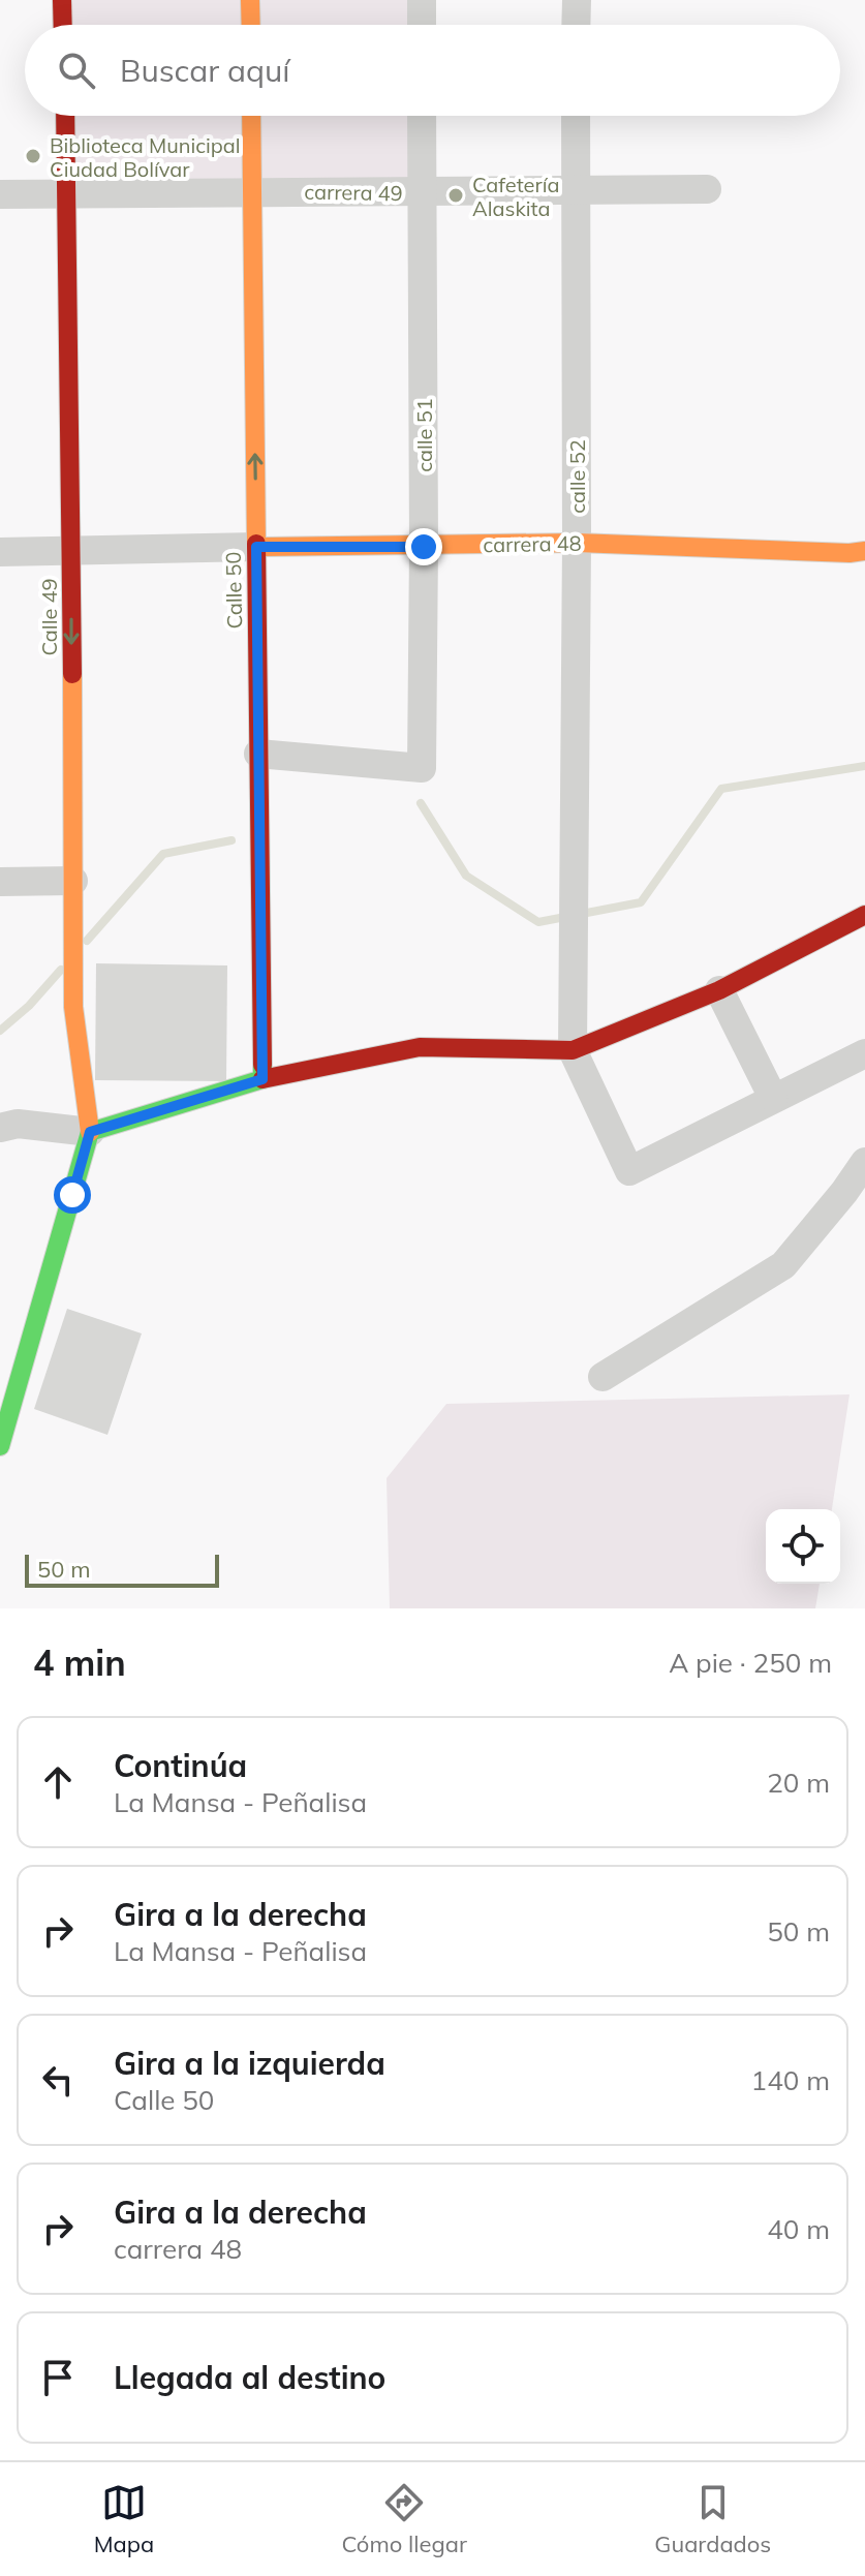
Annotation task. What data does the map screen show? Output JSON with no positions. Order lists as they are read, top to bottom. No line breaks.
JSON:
{"streets":{"street":["carrera 49","calle 51","calle 52","carrera 48","Calle 50","Calle 49"]},"crossings":[["carrera 49","calle 51"],["carrera 49","calle 52"],["carrera 49","Calle 50"],["carrera 49","Calle 49"],["calle 51","carrera 48"],["calle 51","Calle 50"],["calle 52","carrera 48"],["carrera 48","Calle 50"],["carrera 48","Calle 49"]],"one_way":["Calle 50"],"places":["Biblioteca Municipal Ciudad Bolívar","Cafetería Alaskita"],"scale_bar":"50 m","page":{"search":"Buscar aquí","scale":"50 m","heading":["4 min","A pie · 250 m"],"list":[["Continúa","La Mansa - Peñalisa","20 m"],["Gira a la derecha","La Mansa - Peñalisa","50 m"],["Gira a la izquierda","Calle 50","140 m"],["Gira a la derecha","carrera 48","40 m"],"Llegada al destino"],"nav":["Mapa","Cómo llegar","Guardados"]}}
